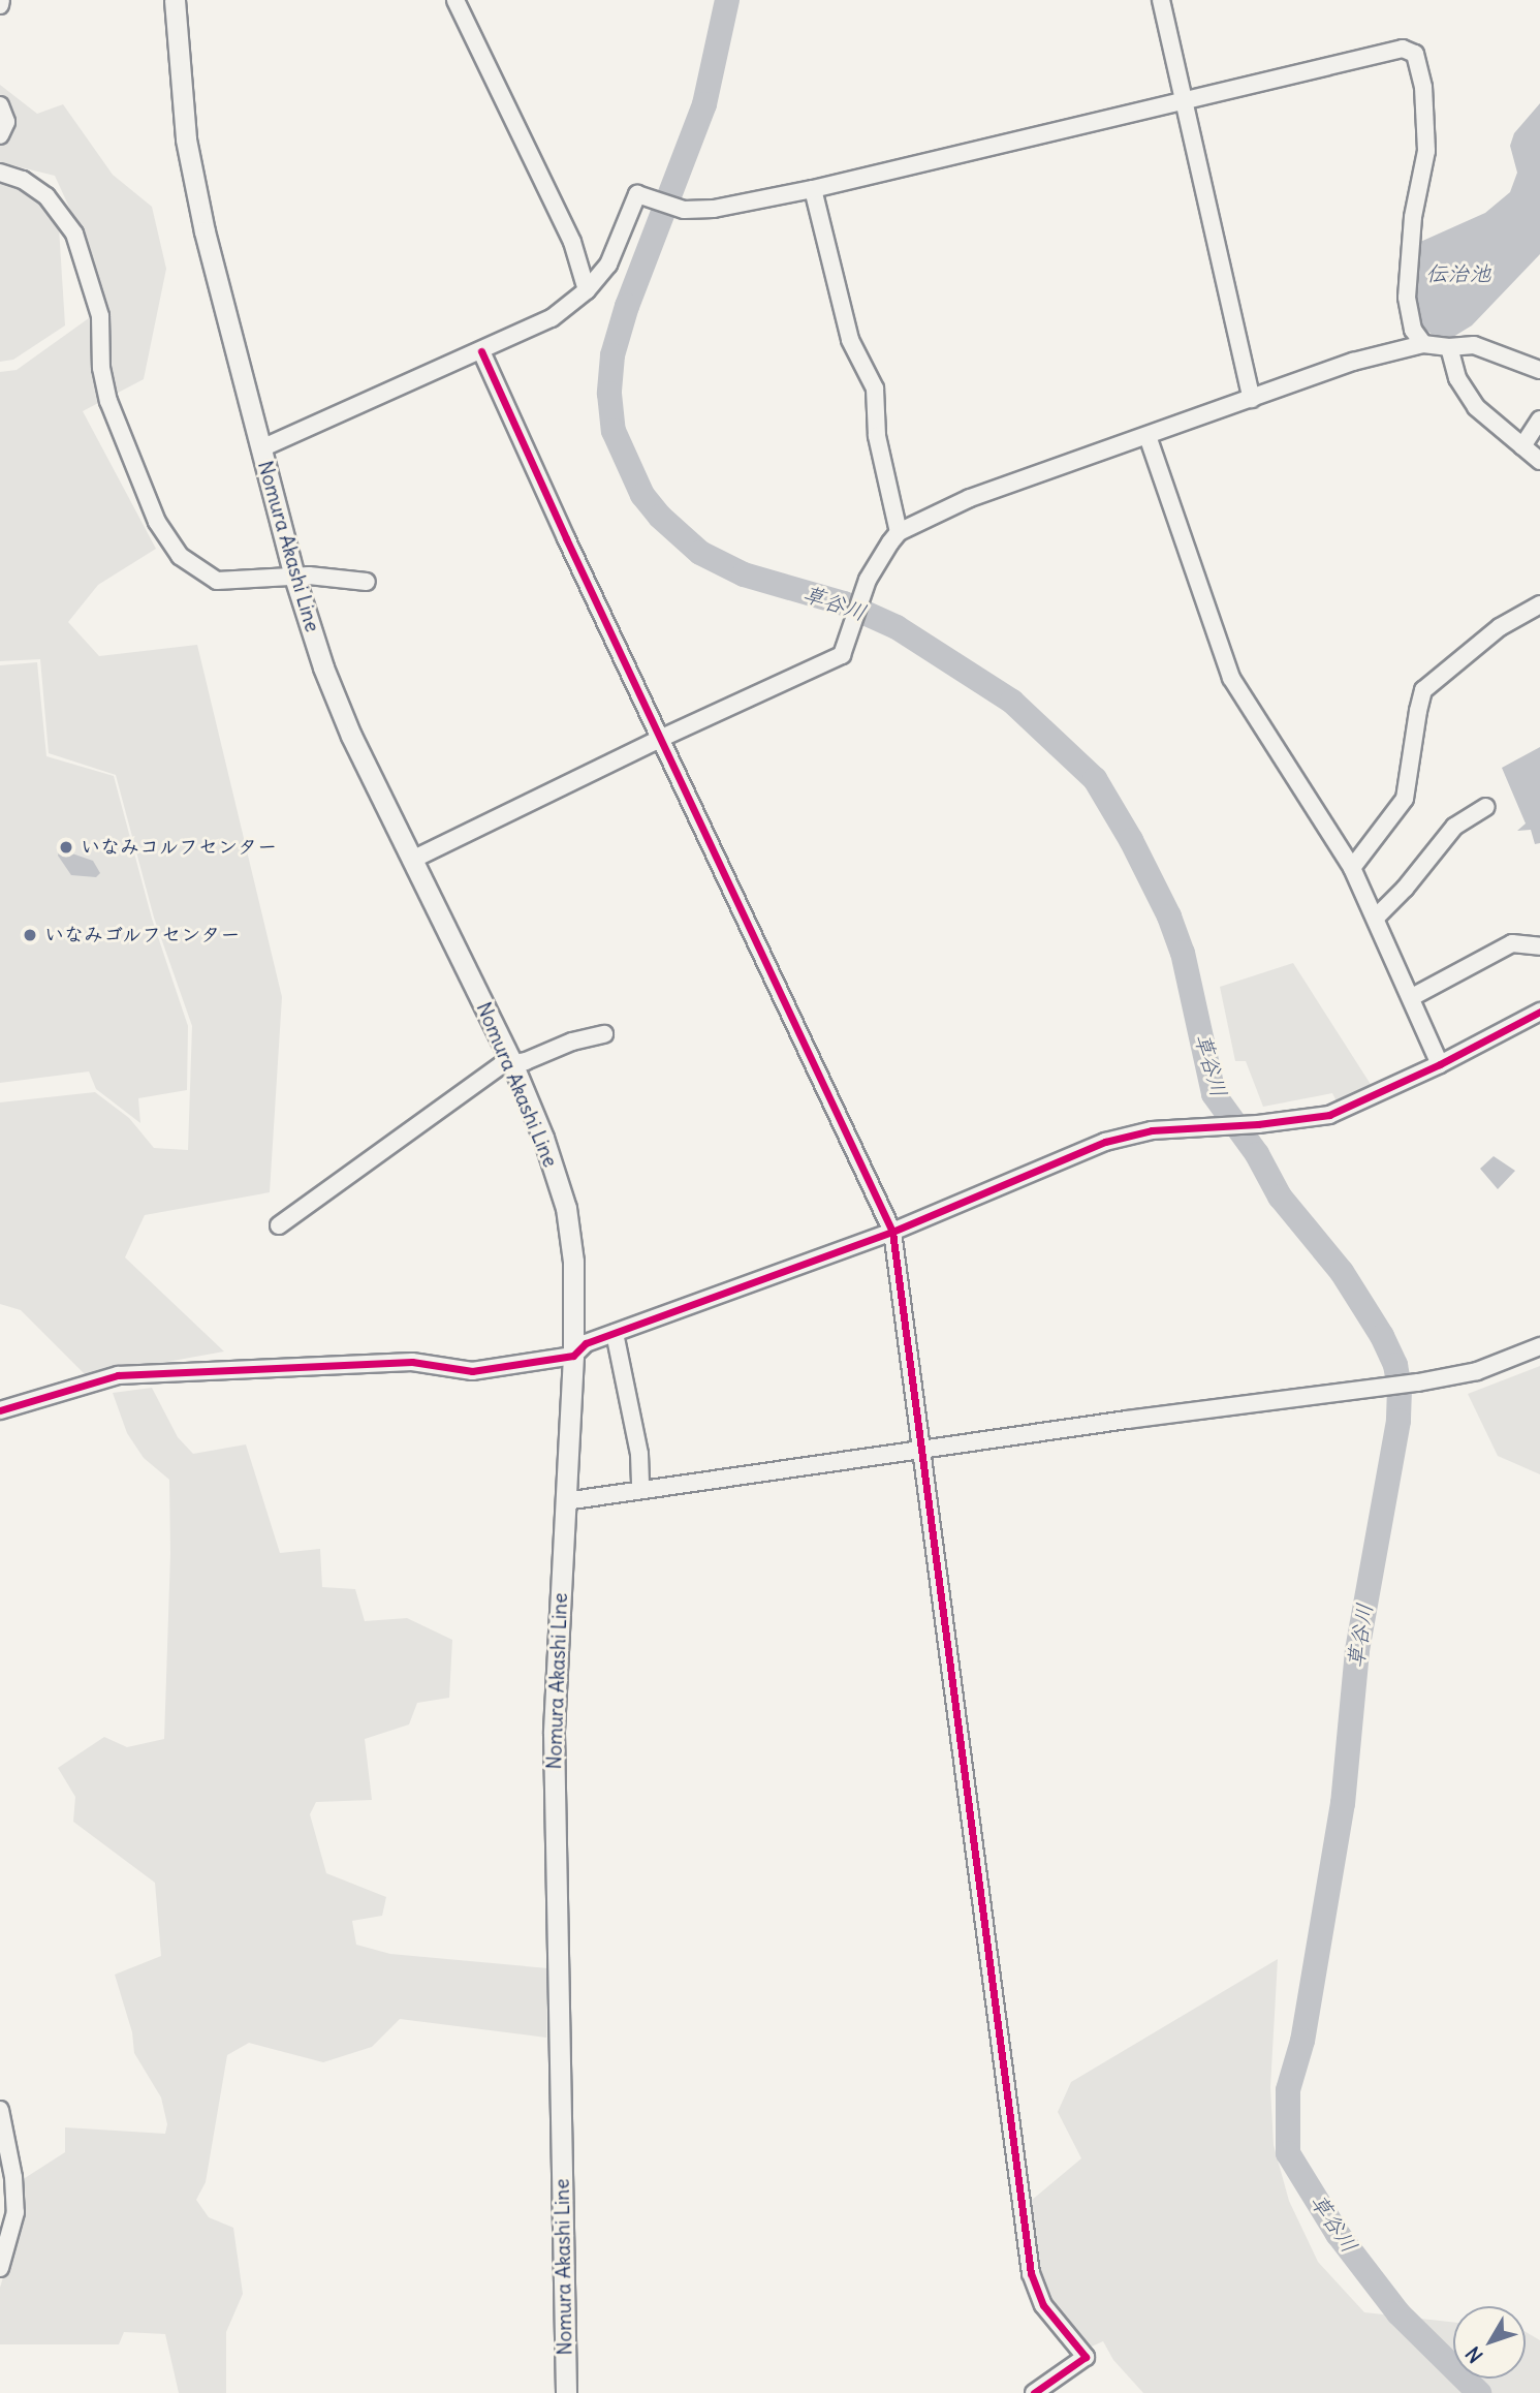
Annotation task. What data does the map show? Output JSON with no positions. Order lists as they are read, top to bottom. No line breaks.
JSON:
{"streets":{"main road":["Nomura Akashi Line"]},"water":["伝治池","草谷川"],"places":["いなみコルフセンター","いなみゴルフセンター"],"north":"bottom left"}
